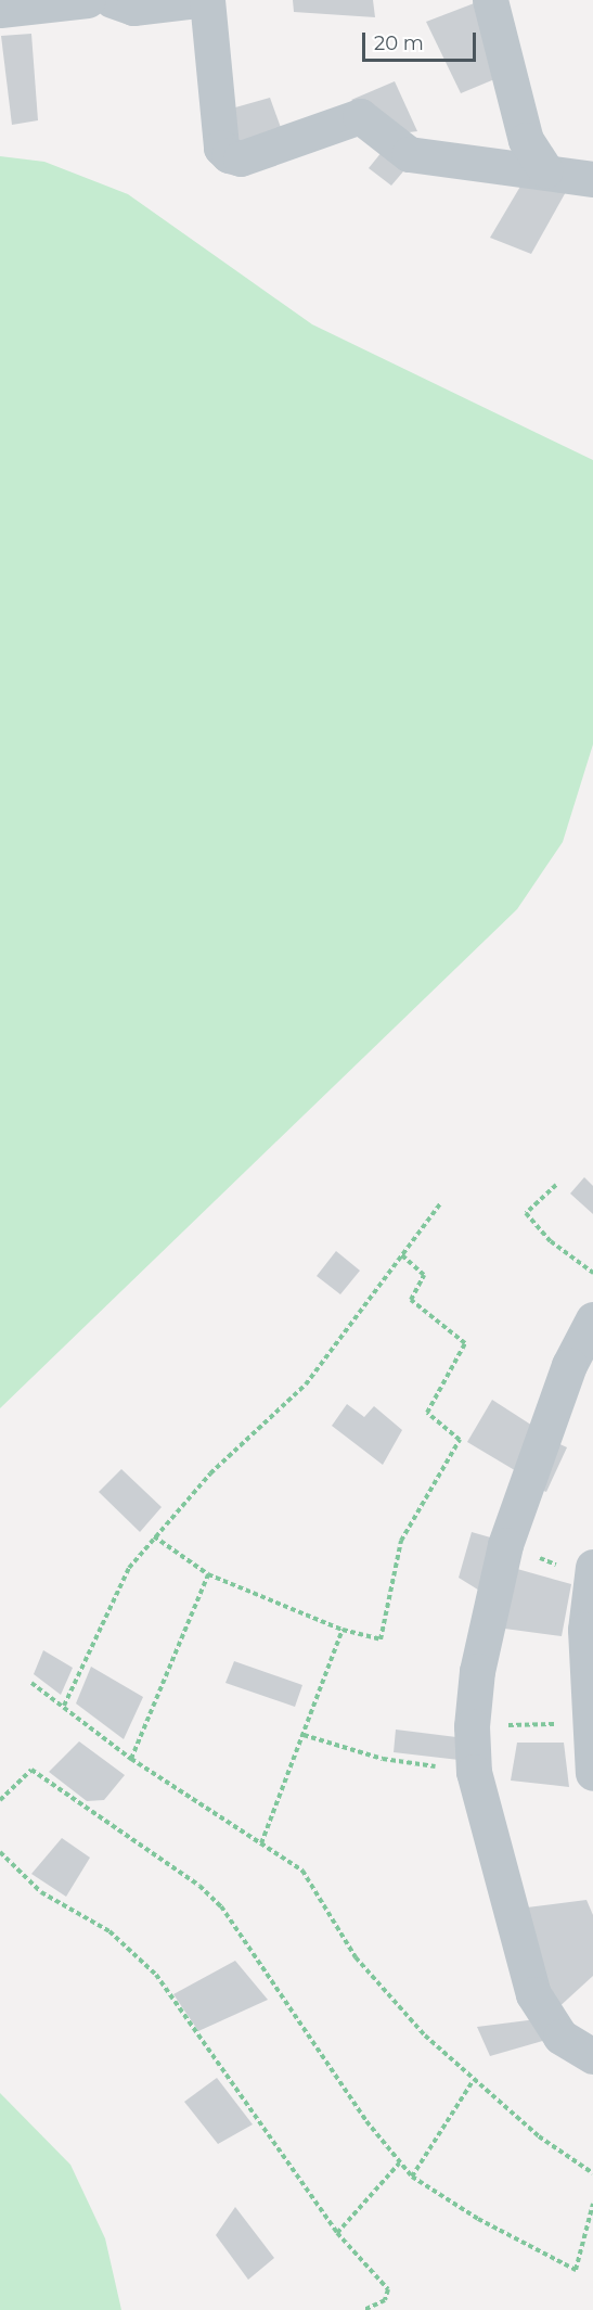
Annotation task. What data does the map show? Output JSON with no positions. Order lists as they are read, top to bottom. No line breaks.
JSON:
{"scale_bar":"20 m"}
